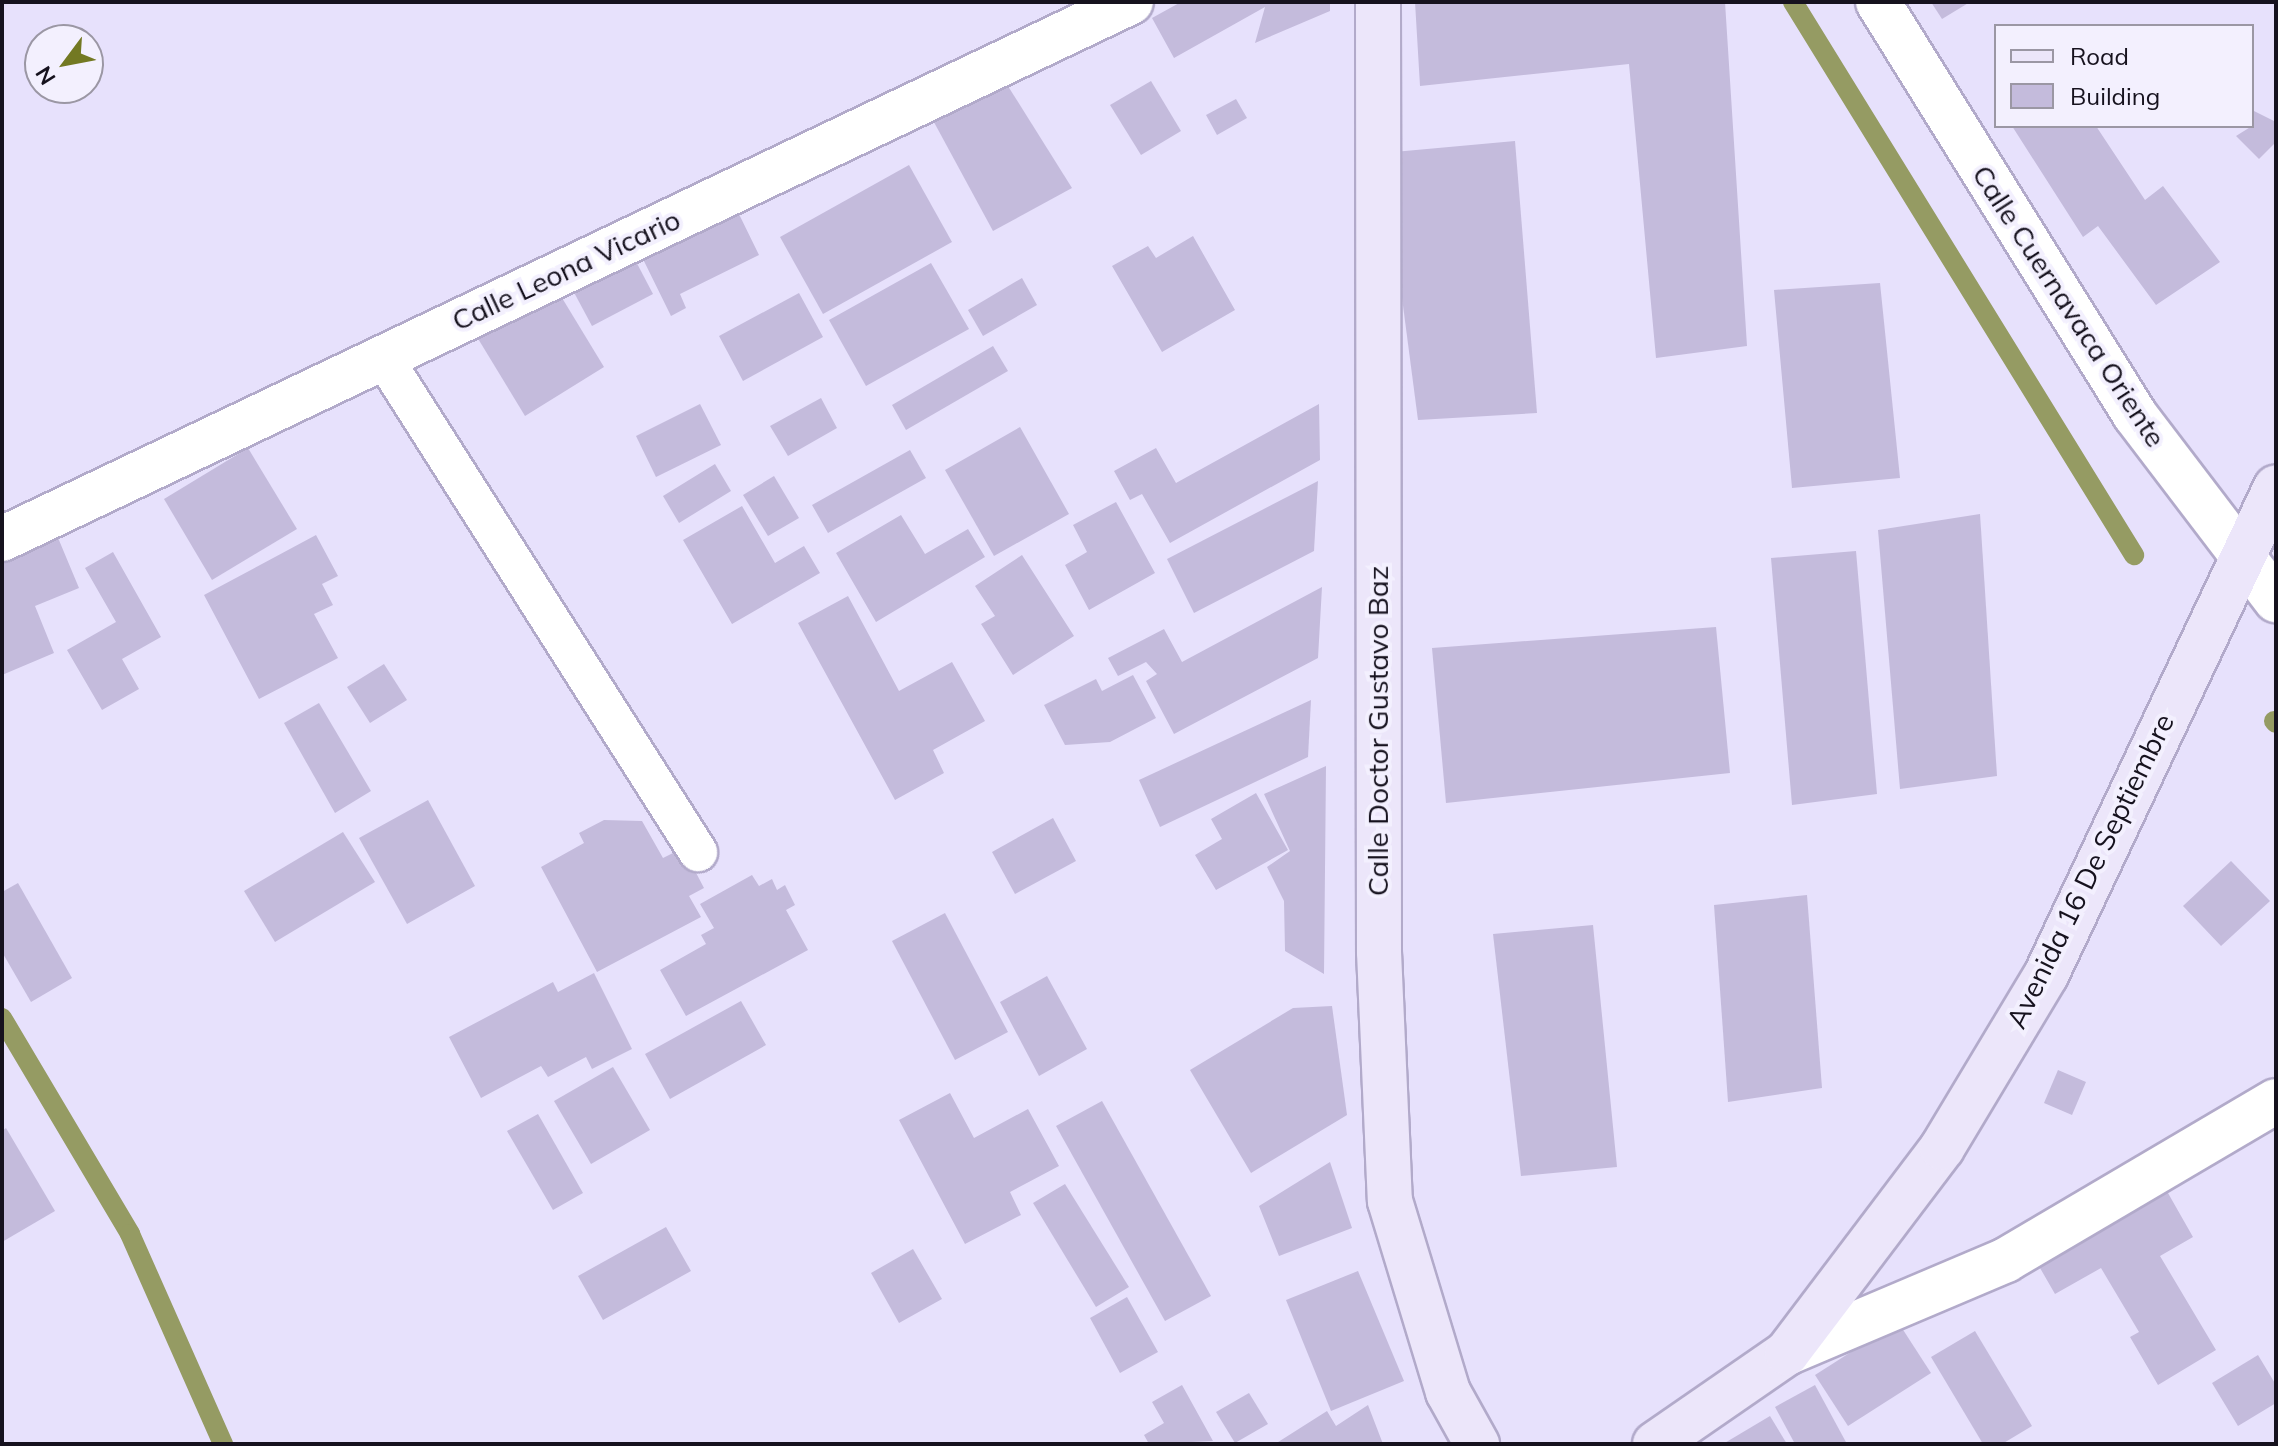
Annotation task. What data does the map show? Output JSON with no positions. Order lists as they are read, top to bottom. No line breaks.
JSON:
{"streets":{"main road":["Calle Doctor Gustavo Baz","Avenida 16 De Septiembre"],"street":["Calle Leona Vicario","Calle Cuernavaca Oriente"]},"crossings":[["Calle Cuernavaca Oriente","Avenida 16 De Septiembre"]],"legend":["Road","Building"],"north":"bottom left"}
